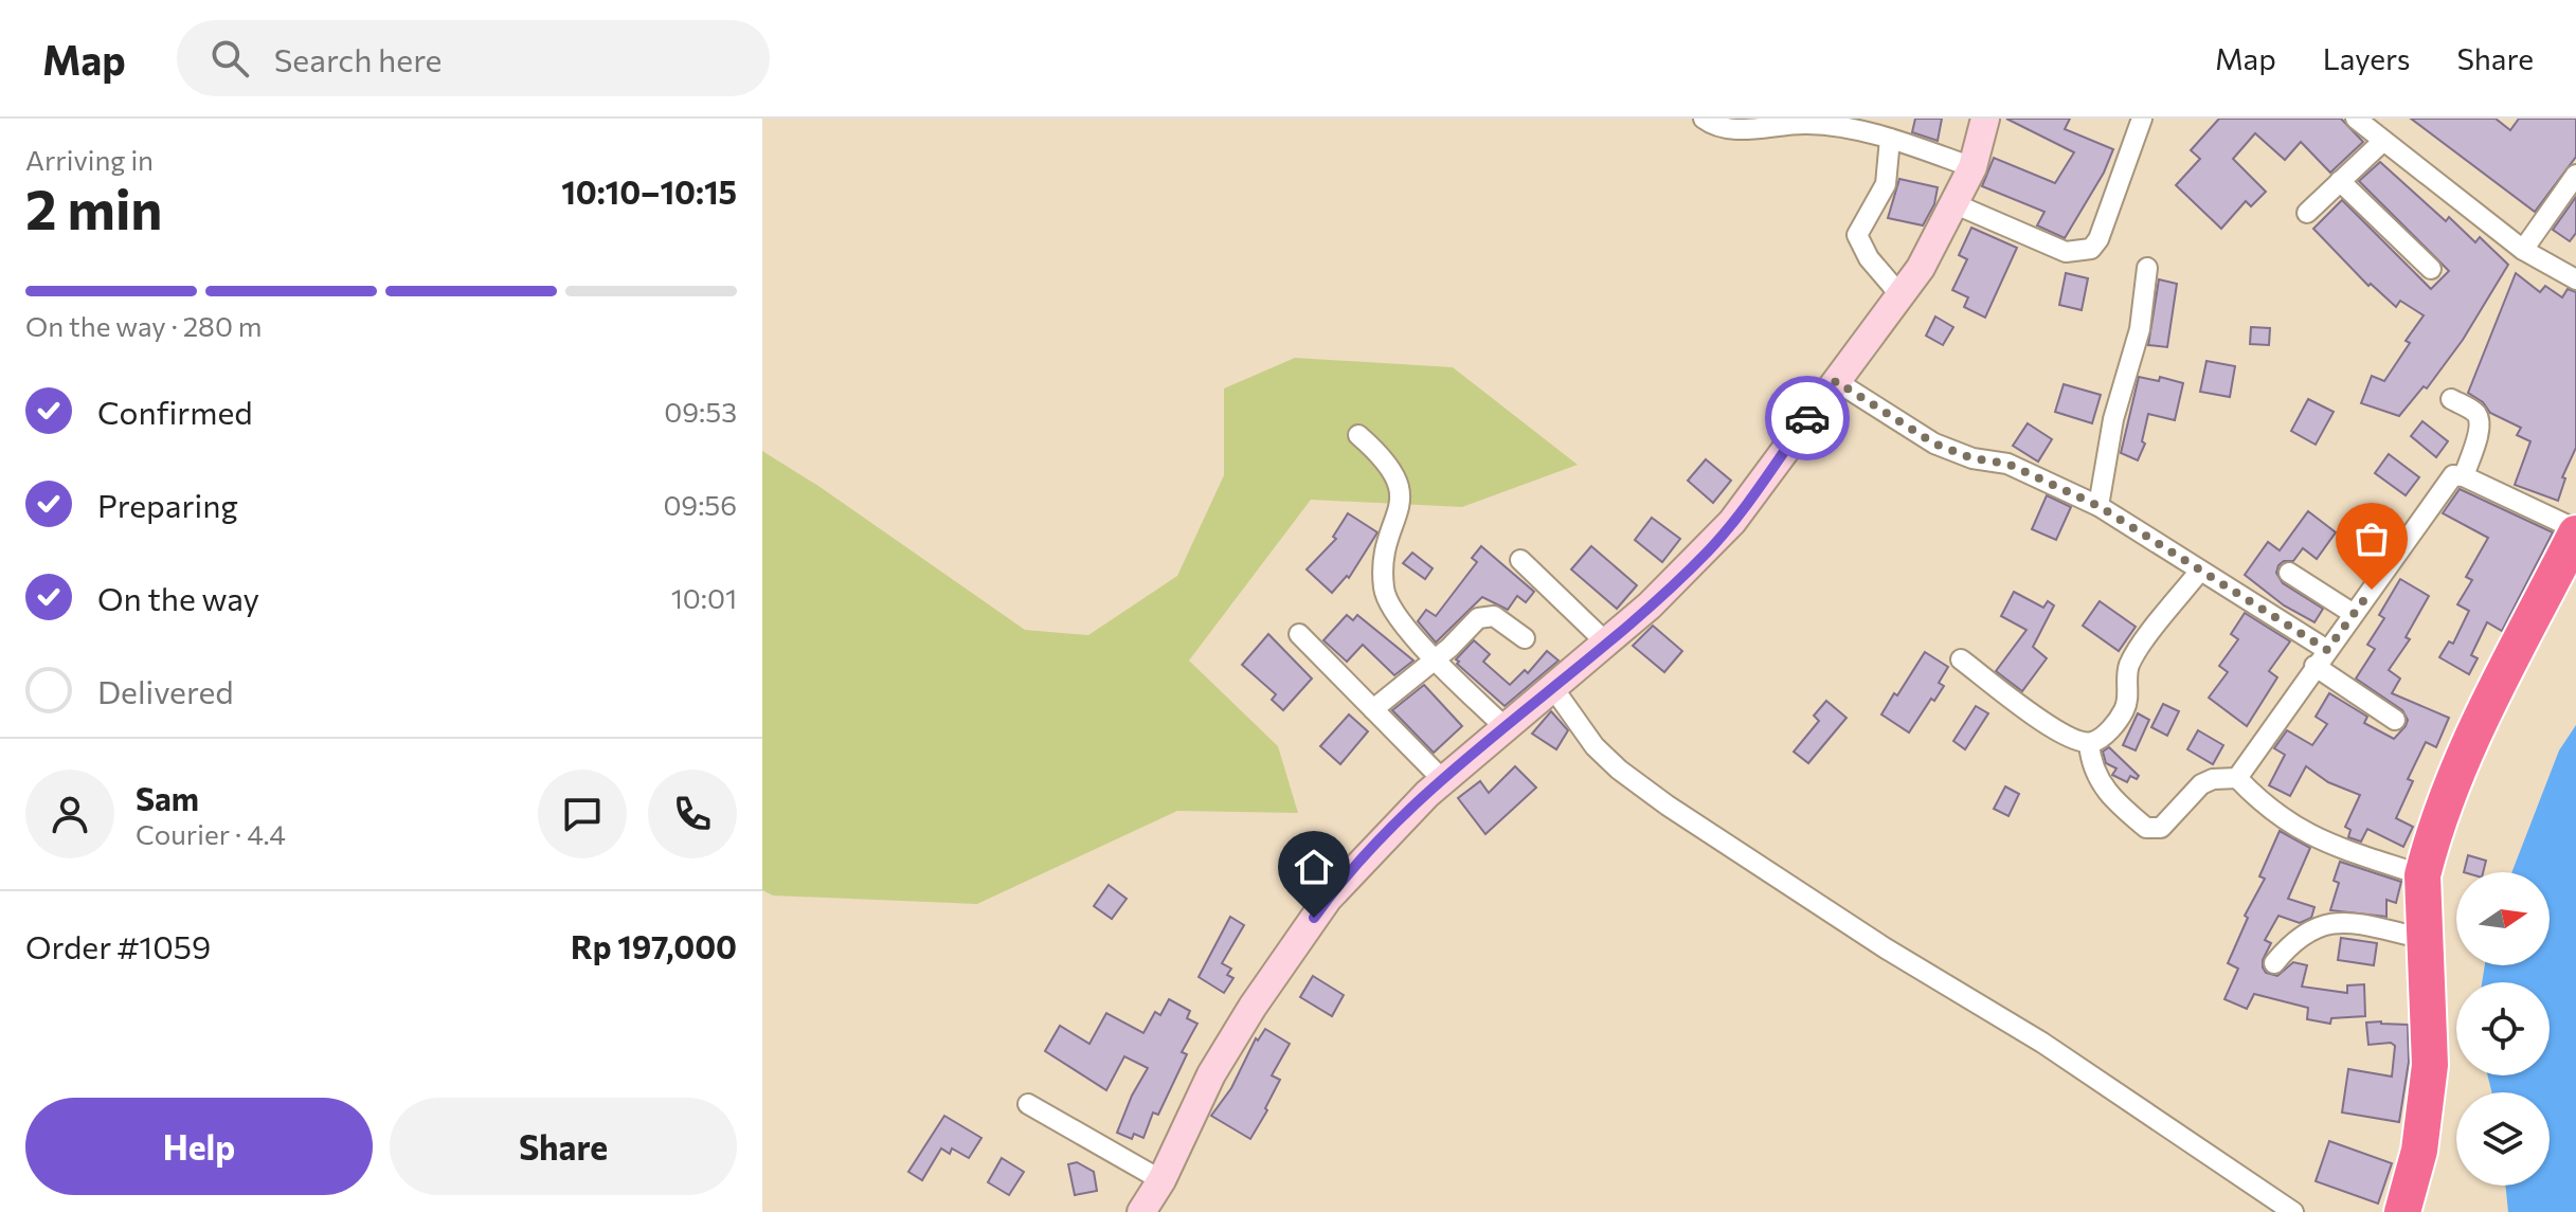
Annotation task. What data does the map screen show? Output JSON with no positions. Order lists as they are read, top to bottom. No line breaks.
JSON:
{"north":"right","page":{"header":"Map","search":"Search here","nav":["Map","Layers","Share"],"heading":["2 min","Arriving in","10:10–10:15"],"panel":["Sam","Courier · 4.4","Order #1059","Rp 197,000"],"bar":"On the way · 280 m","list":[["Confirmed","09:53"],["Preparing","09:56"],["On the way","10:01"],"Delivered"],"buttons":["Help","Share"]}}
